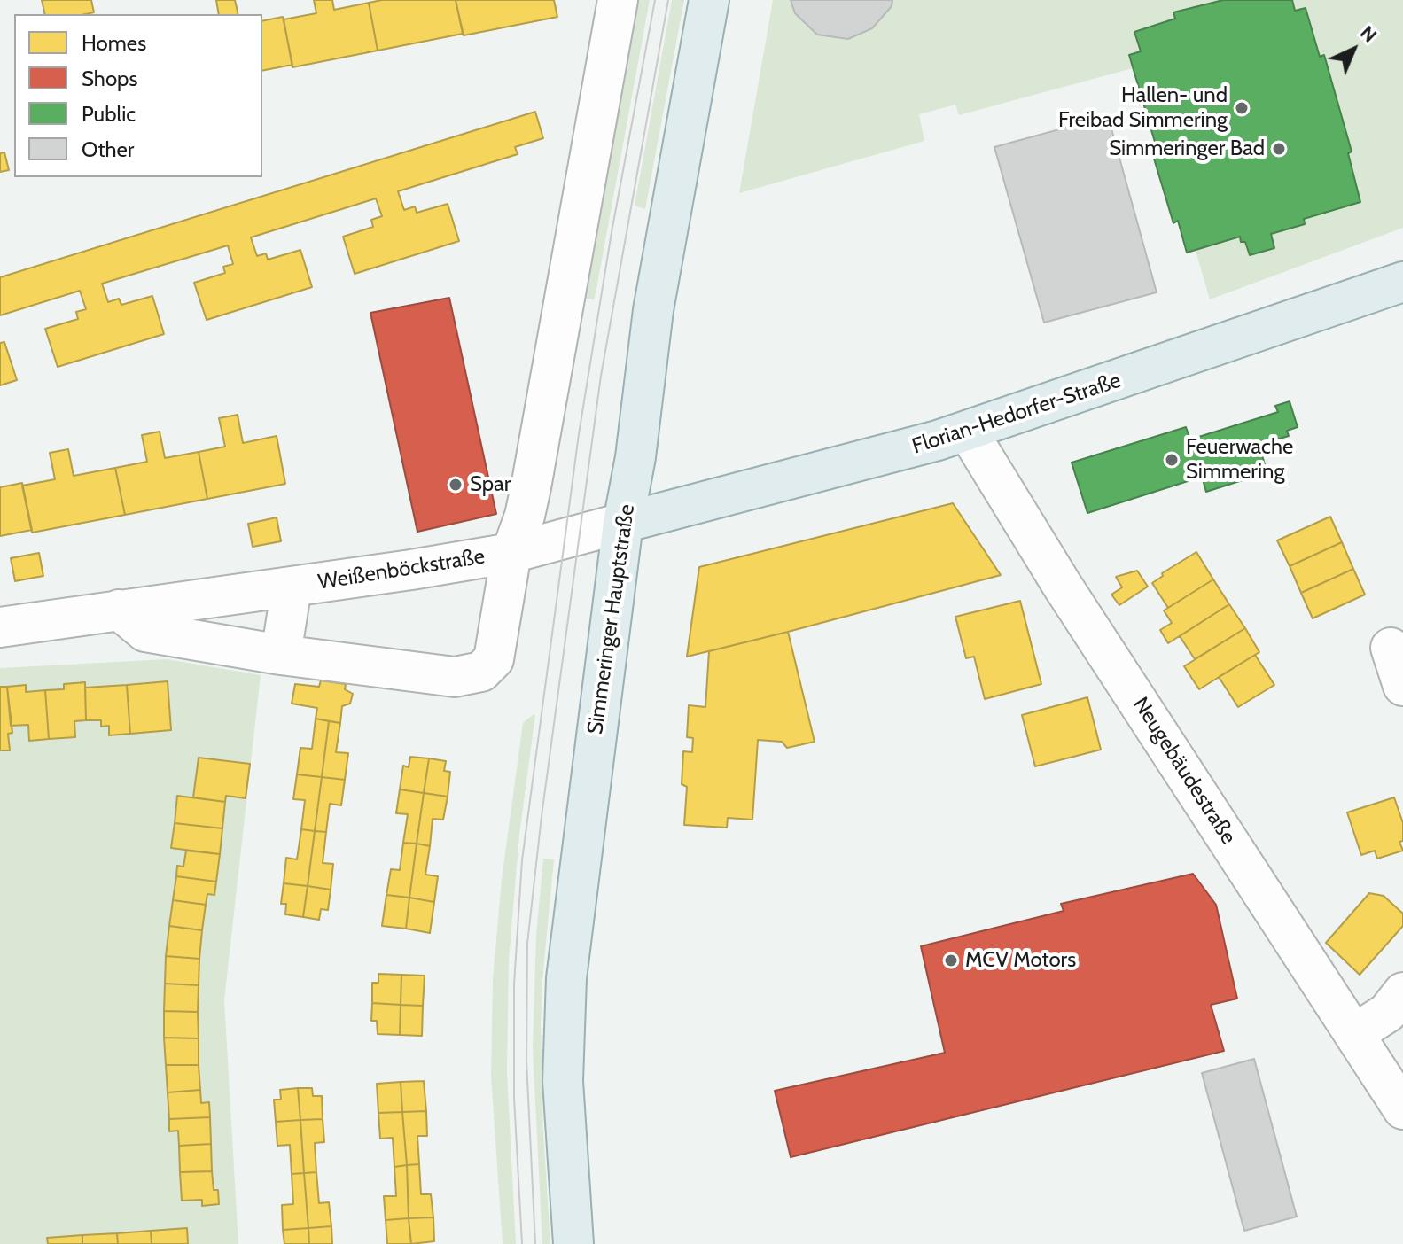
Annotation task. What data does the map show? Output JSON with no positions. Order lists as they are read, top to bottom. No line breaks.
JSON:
{"streets":{"main road":["Florian-Hedorfer-Straße","Simmeringer Hauptstraße"],"street":["Weißenböckstraße","Neugebäudestraße"]},"crossings":[["Florian-Hedorfer-Straße","Weißenböckstraße"],["Florian-Hedorfer-Straße","Simmeringer Hauptstraße"],["Florian-Hedorfer-Straße","Neugebäudestraße"],["Weißenböckstraße","Simmeringer Hauptstraße"]],"places":["Hallen- und Freibad Simmering","Simmeringer Bad","Feuerwache Simmering","Spar","MCV Motors"],"legend":["Homes","Shops","Public","Other"],"north":"top right"}
